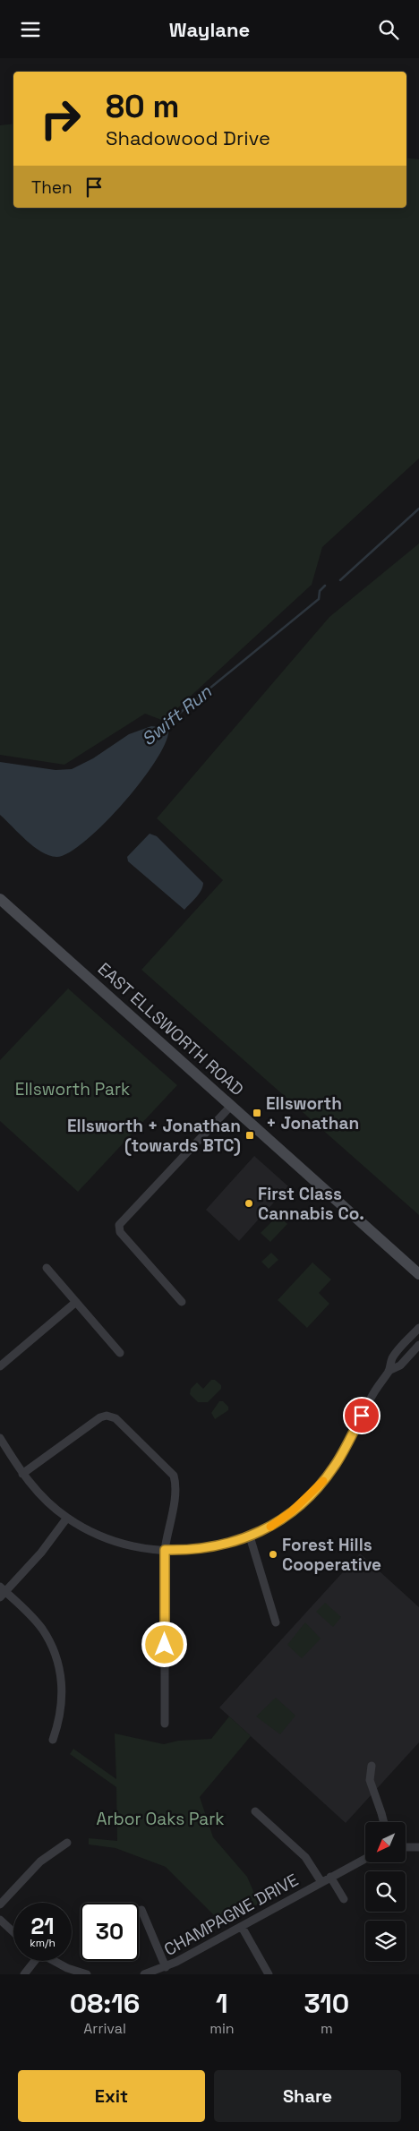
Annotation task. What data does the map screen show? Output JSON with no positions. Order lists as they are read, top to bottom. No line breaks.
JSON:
{"streets":{"main road":["EAST ELLSWORTH ROAD"],"street":["CHAMPAGNE DRIVE"]},"water":["Swift Run"],"parks":["Ellsworth Park","Arbor Oaks Park"],"places":{"transit":["Ellsworth + Jonathan","Ellsworth + Jonathan (towards BTC)"],"other":["First Class Cannabis Co.","Forest Hills Cooperative"]},"north":"bottom left","page":{"header":"Waylane","turn":["80 m","Shadowood Drive"],"then":"Then","speed":"21 km/h","limit":"30","eta":["08:16","Arrival","1","min","310","m"],"buttons":["Exit","Share"]}}
